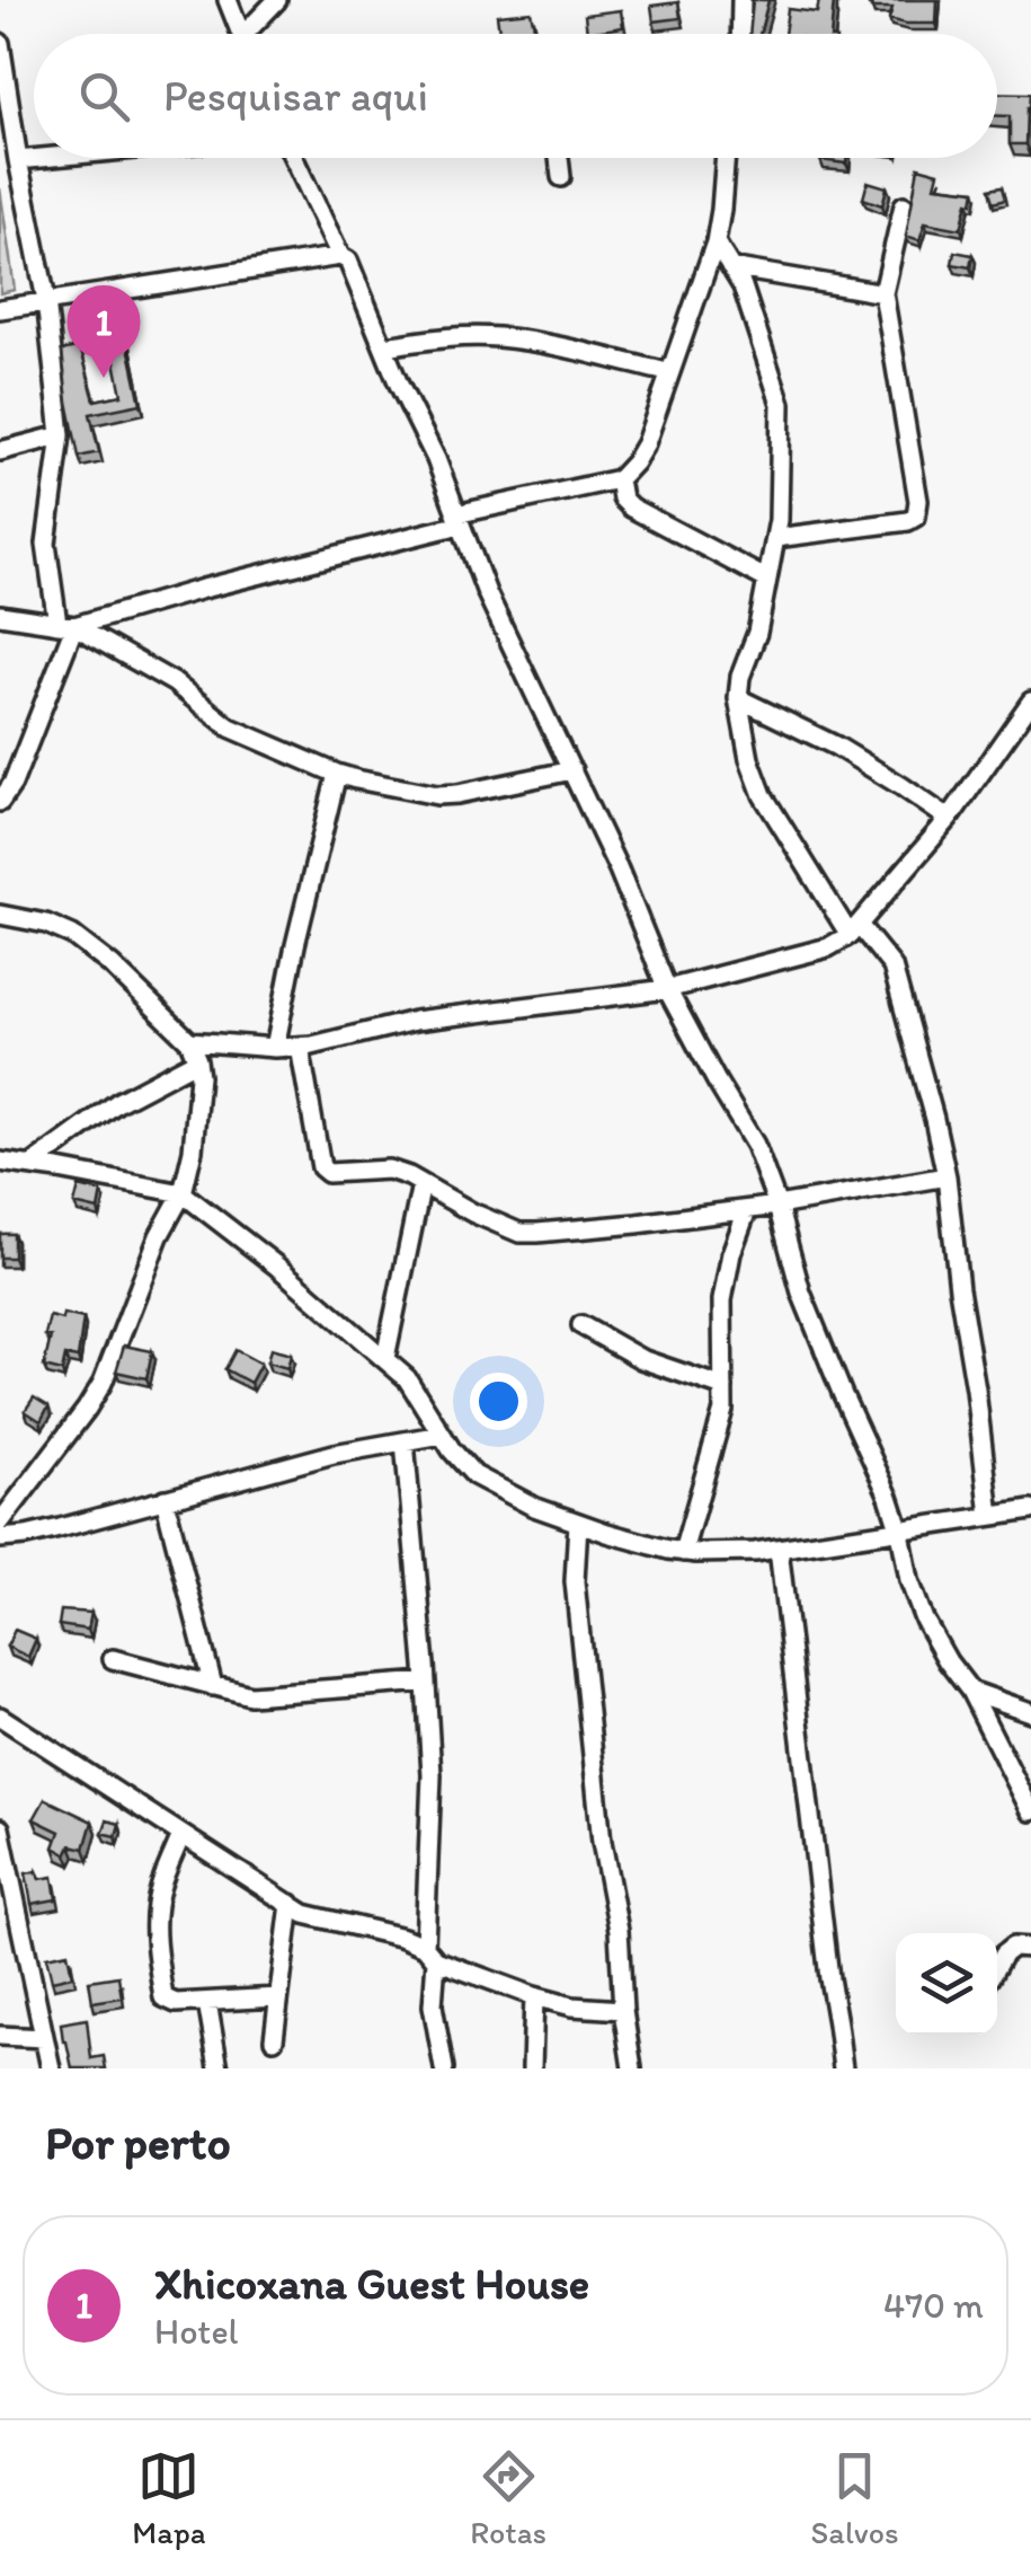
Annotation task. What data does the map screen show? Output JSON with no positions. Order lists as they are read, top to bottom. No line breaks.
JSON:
{"page":{"search":"Pesquisar aqui","pins":"1","heading":"Por perto","list":[{"mark":"1","name":"Xhicoxana Guest House","note":"Hotel","value":"470 m"}],"nav":["Mapa","Rotas","Salvos"]}}
